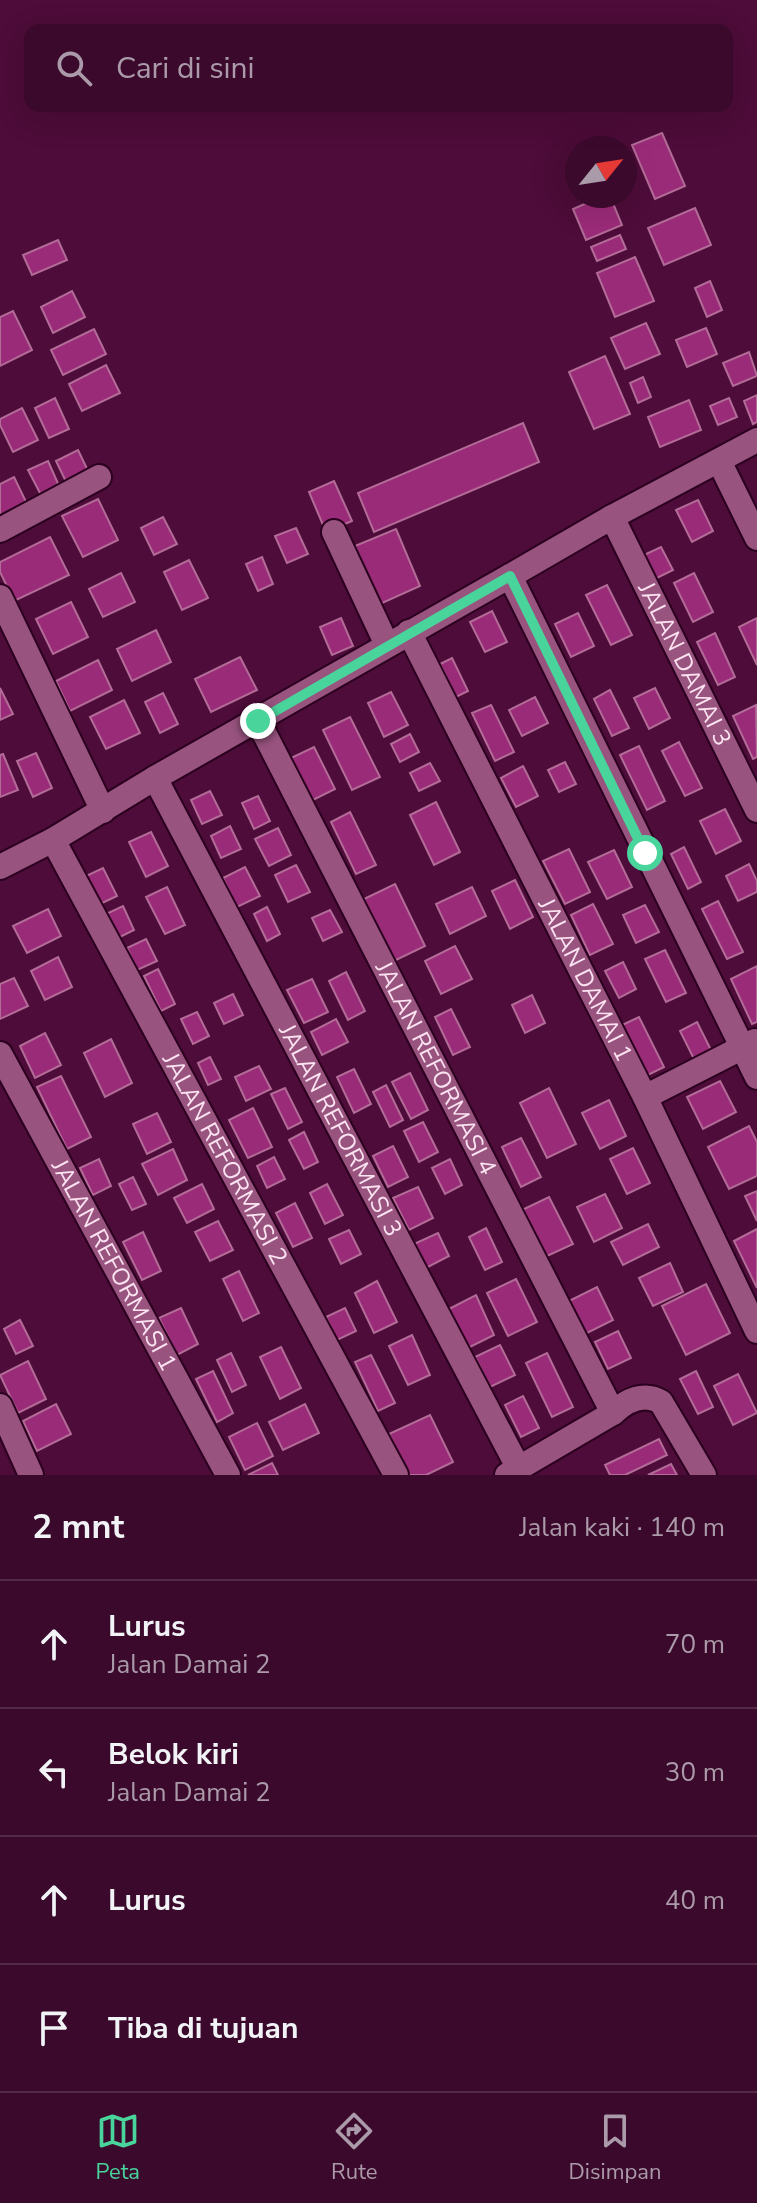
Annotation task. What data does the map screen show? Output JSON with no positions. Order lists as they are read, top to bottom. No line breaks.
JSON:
{"streets":{"street":["JALAN DAMAI 3","JALAN DAMAI 1","JALAN REFORMASI 4","JALAN REFORMASI 3","JALAN REFORMASI 2","JALAN REFORMASI 1"]},"north":"top right","page":{"search":"Cari di sini","heading":["2 mnt","Jalan kaki · 140 m"],"list":[["Lurus","Jalan Damai 2","70 m"],["Belok kiri","Jalan Damai 2","30 m"],["Lurus","40 m"],"Tiba di tujuan"],"nav":["Peta","Rute","Disimpan"]}}
